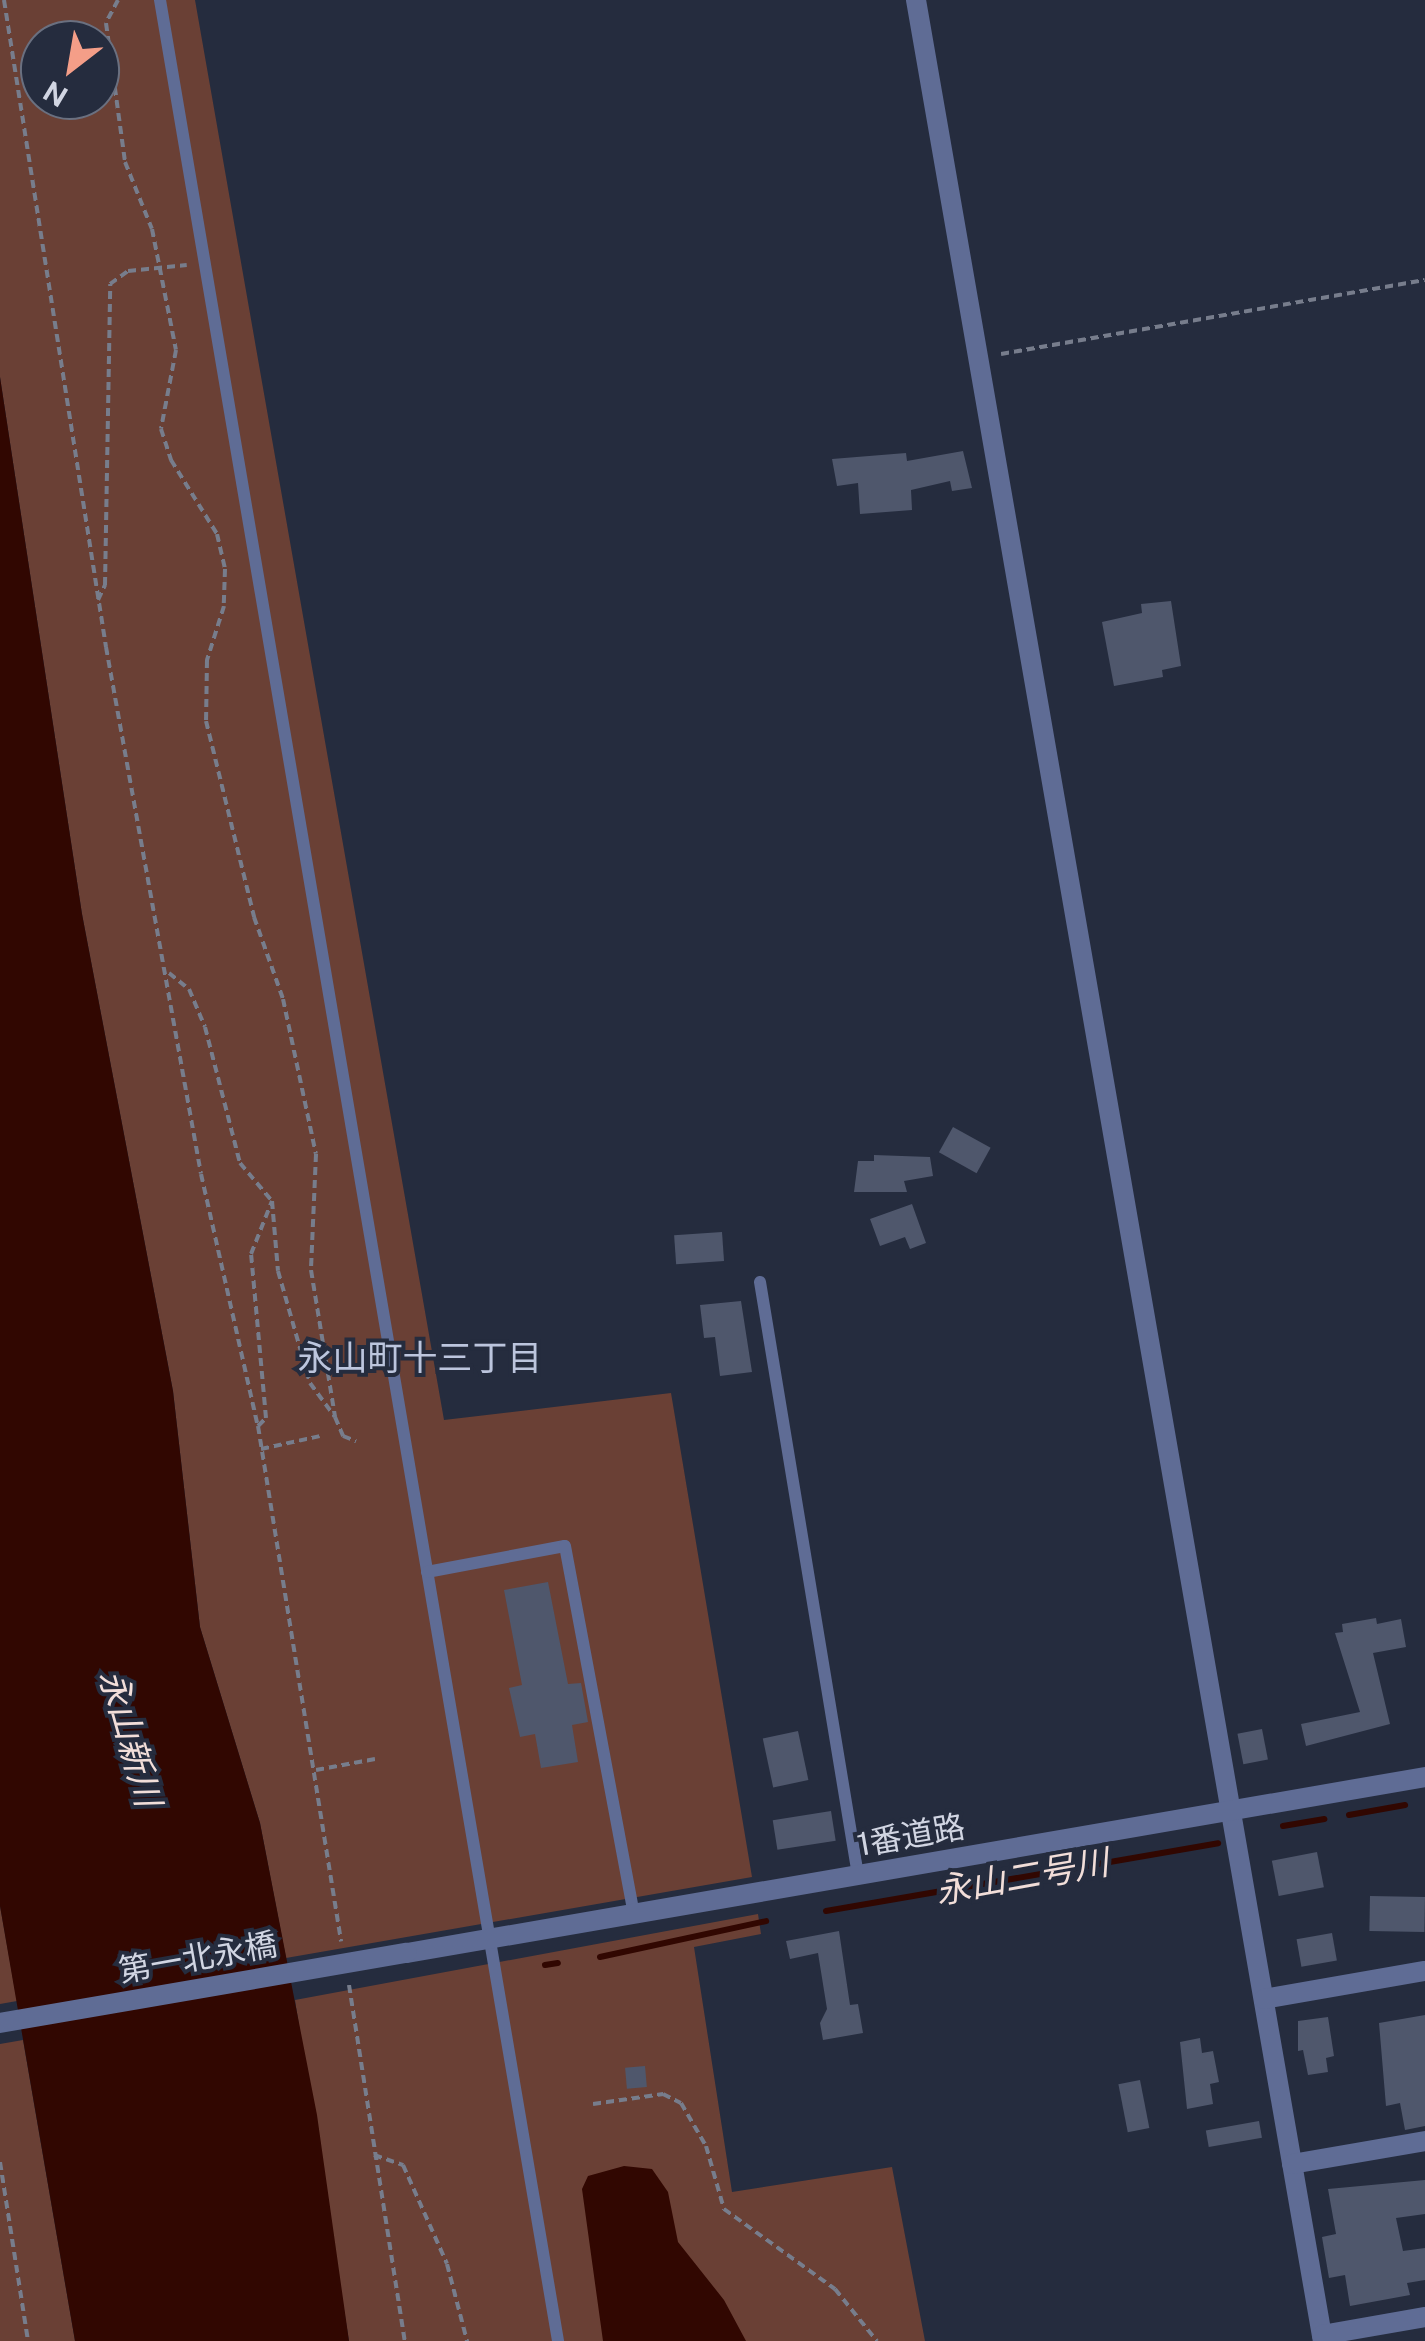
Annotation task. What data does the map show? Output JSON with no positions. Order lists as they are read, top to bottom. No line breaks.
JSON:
{"streets":{"street":["1番道路","第一北永橋"]},"crossings":[["1番道路","第一北永橋"]],"districts":["永山町十三丁目"],"water":["永山新川","永山二号川"],"north":"bottom left"}
